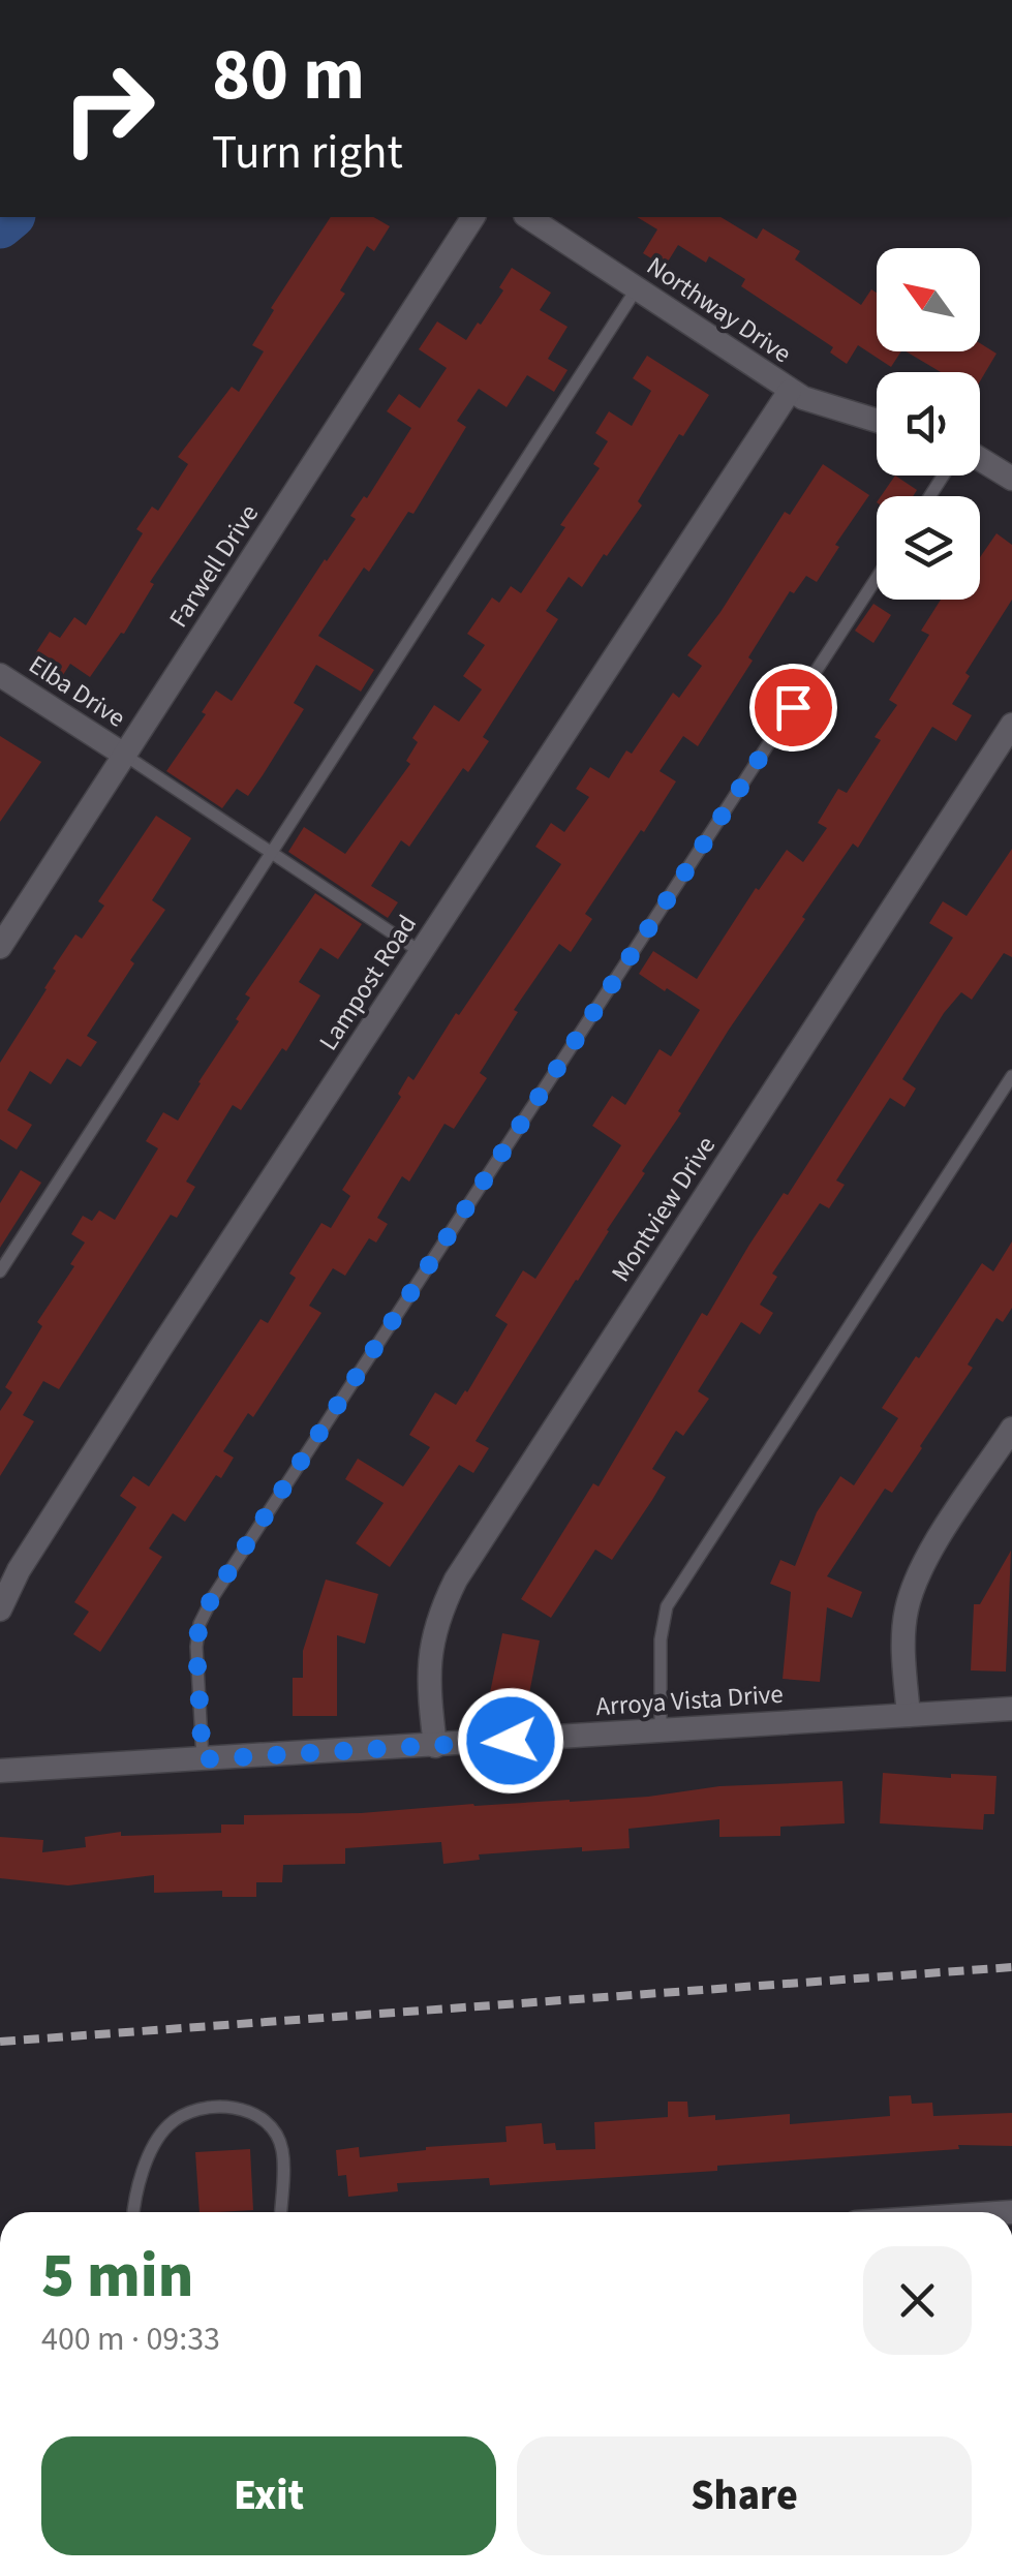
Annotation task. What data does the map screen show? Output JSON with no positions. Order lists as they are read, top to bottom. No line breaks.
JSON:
{"streets":{"street":["Northway Drive","Farwell Drive","Elba Drive","Lampost Road","Montview Drive","Arroya Vista Drive"]},"crossings":[["Northway Drive","Lampost Road"],["Farwell Drive","Elba Drive"],["Montview Drive","Arroya Vista Drive"]],"north":"top left","page":{"turn":["80 m","Turn right"],"heading":["5 min","400 m · 09:33"],"buttons":["Exit","Share"]}}
